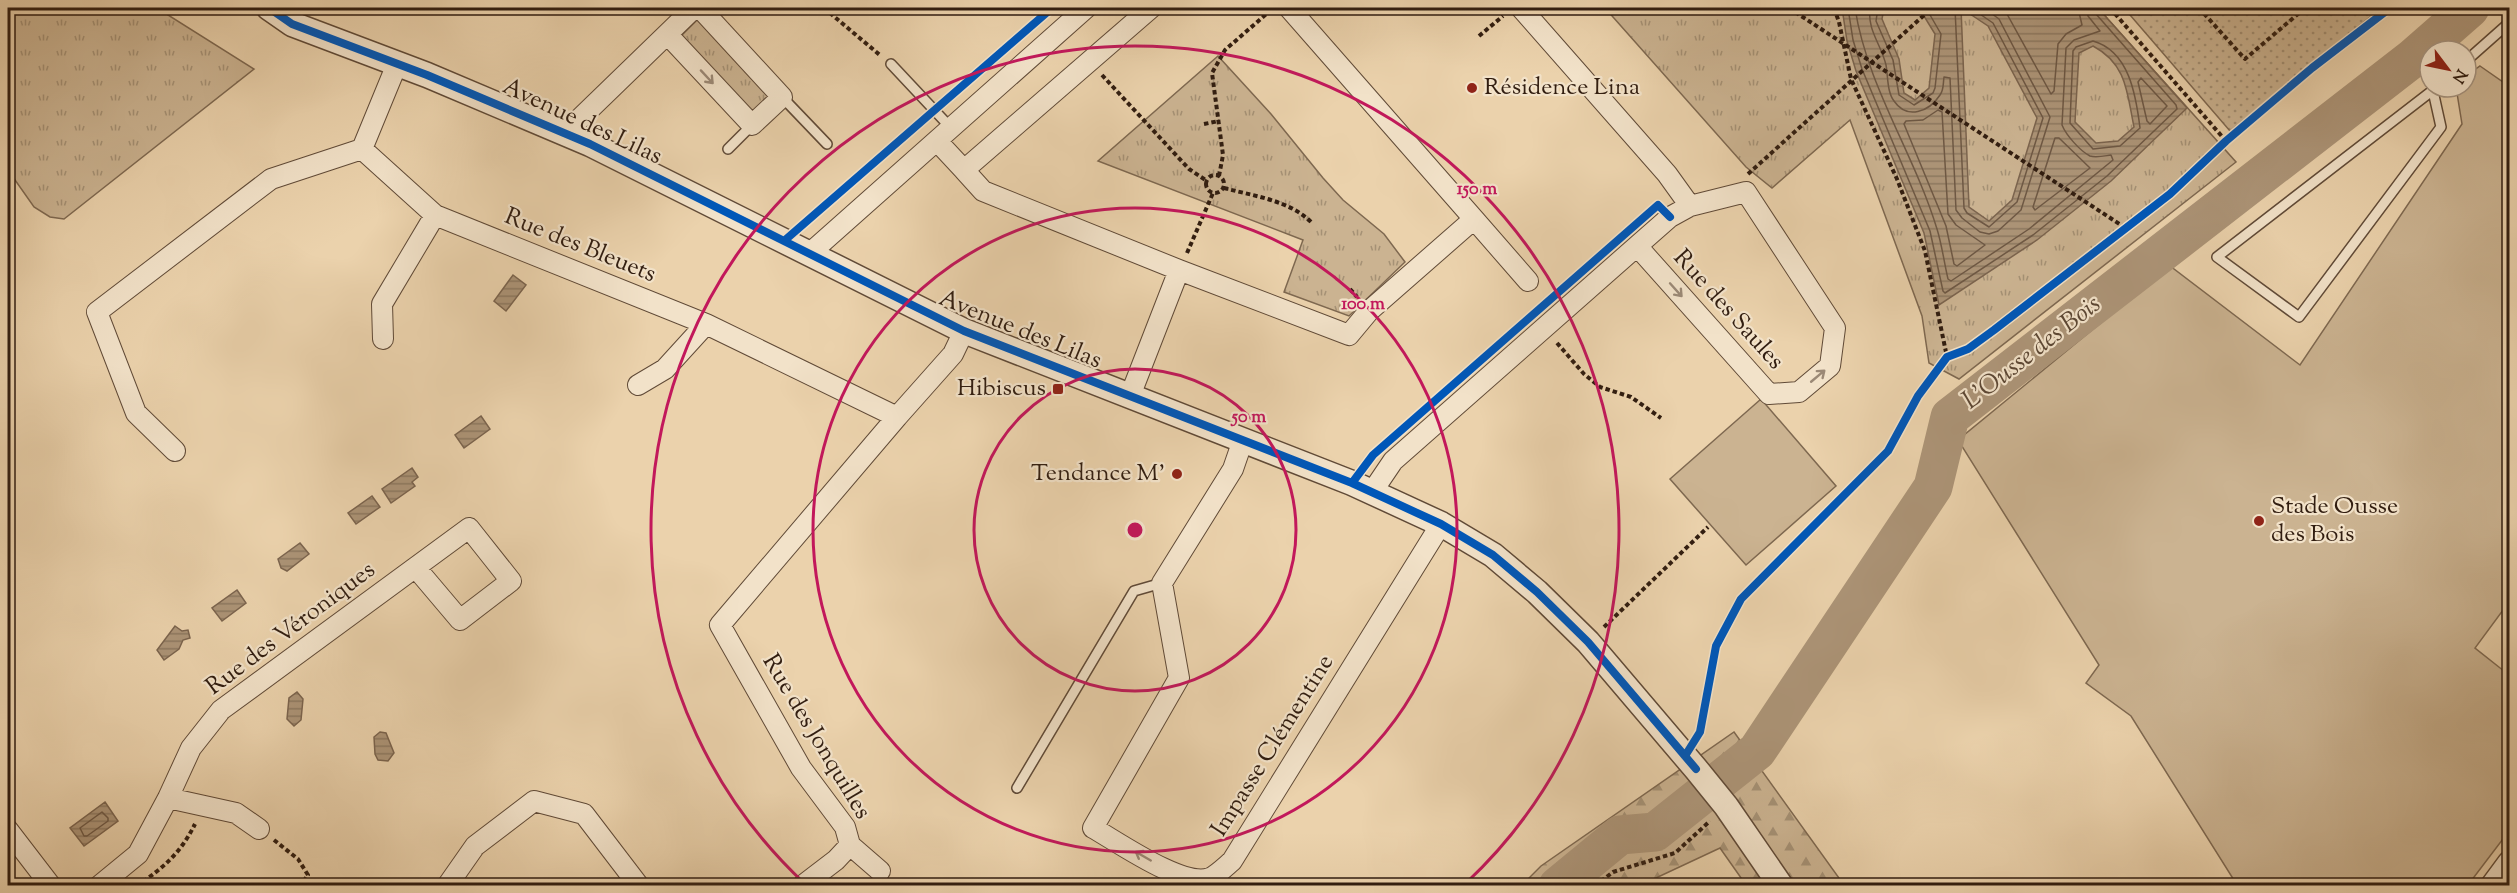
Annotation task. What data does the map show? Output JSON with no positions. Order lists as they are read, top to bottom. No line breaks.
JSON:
{"streets":{"street":["Avenue des Lilas","Rue des Bleuets","Rue des Saules","Rue des Véroniques","Rue des Jonquilles","Impasse Clémentine"]},"crossings":[["Avenue des Lilas","Impasse Clémentine"],["Rue des Bleuets","Rue des Jonquilles"]],"water":["L'Ousse des Bois"],"places":{"other":["Résidence Lina","Tendance M'","Stade Ousse des Bois"],"transit":["Hibiscus"]},"north":"bottom right","rings":["150 m","100 m","50 m"]}
